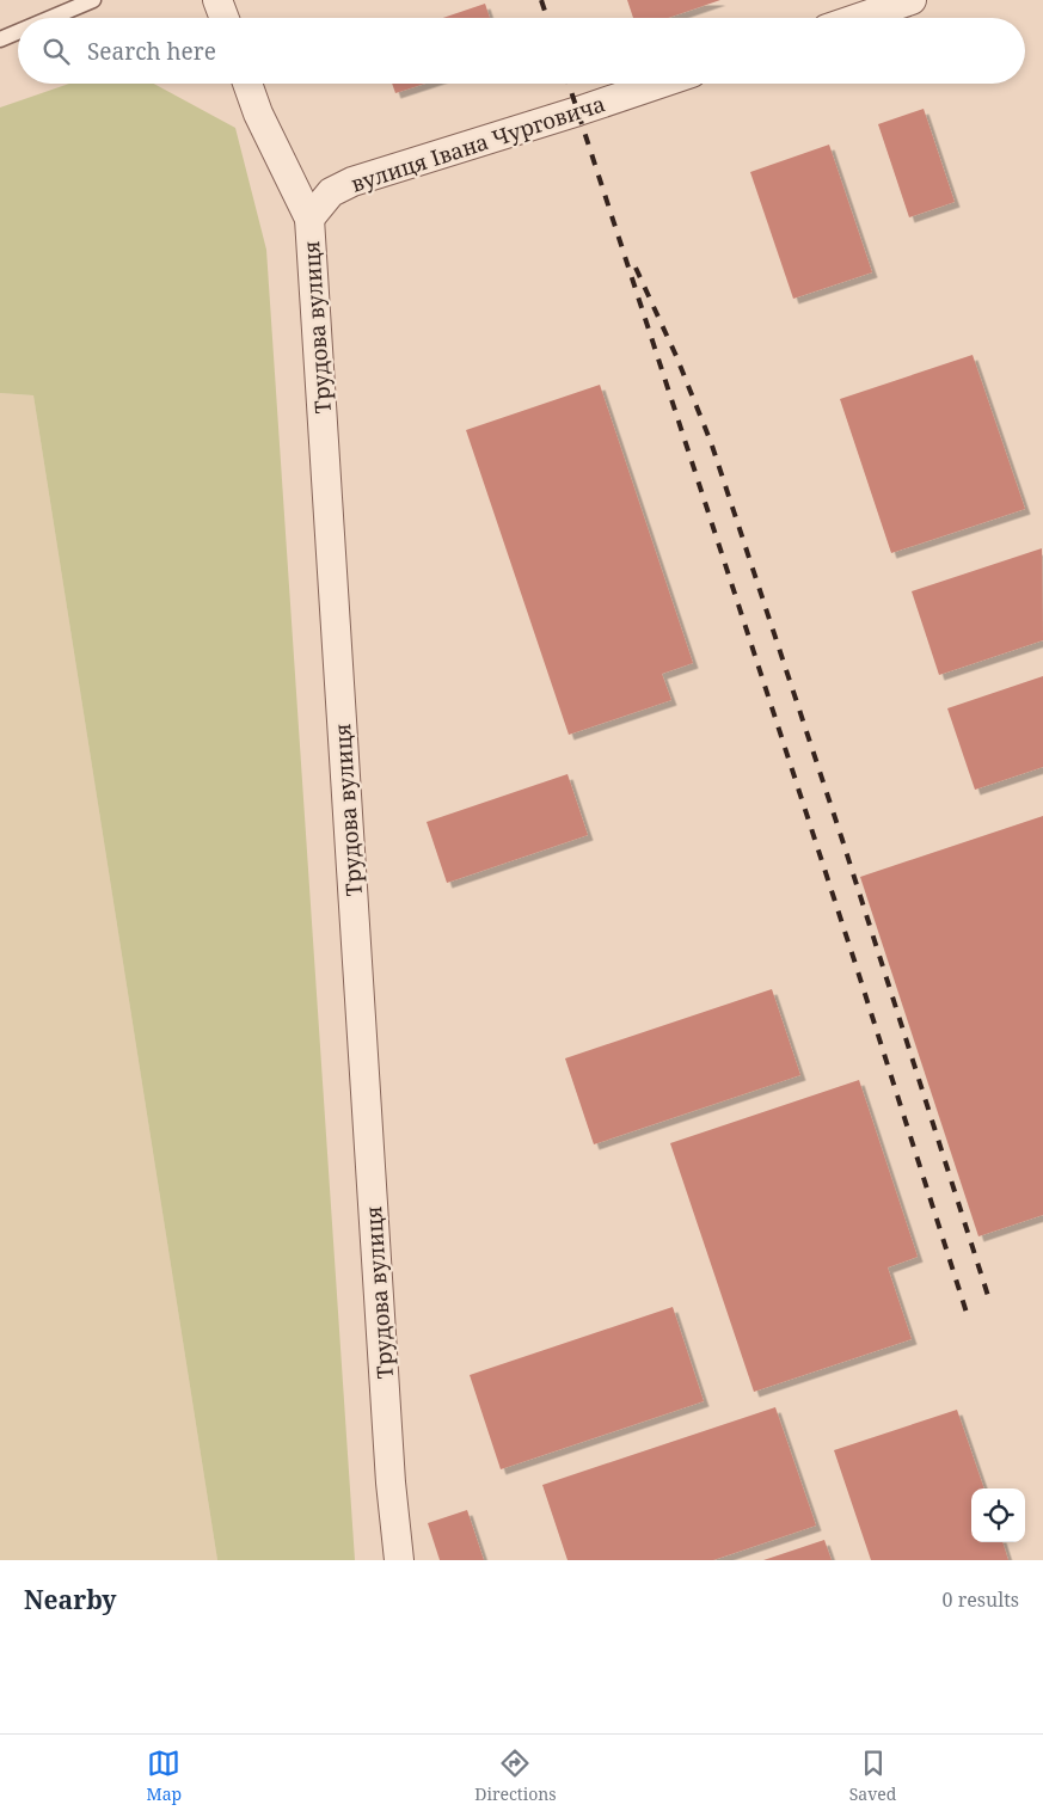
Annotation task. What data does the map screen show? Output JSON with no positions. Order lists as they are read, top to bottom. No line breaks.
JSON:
{"streets":{"street":["вулиця Івана Чурговича","Трудова вулиця"]},"crossings":[["вулиця Івана Чурговича","Трудова вулиця"]],"page":{"search":"Search here","heading":["Nearby","0 results"],"nav":["Map","Directions","Saved"]}}
